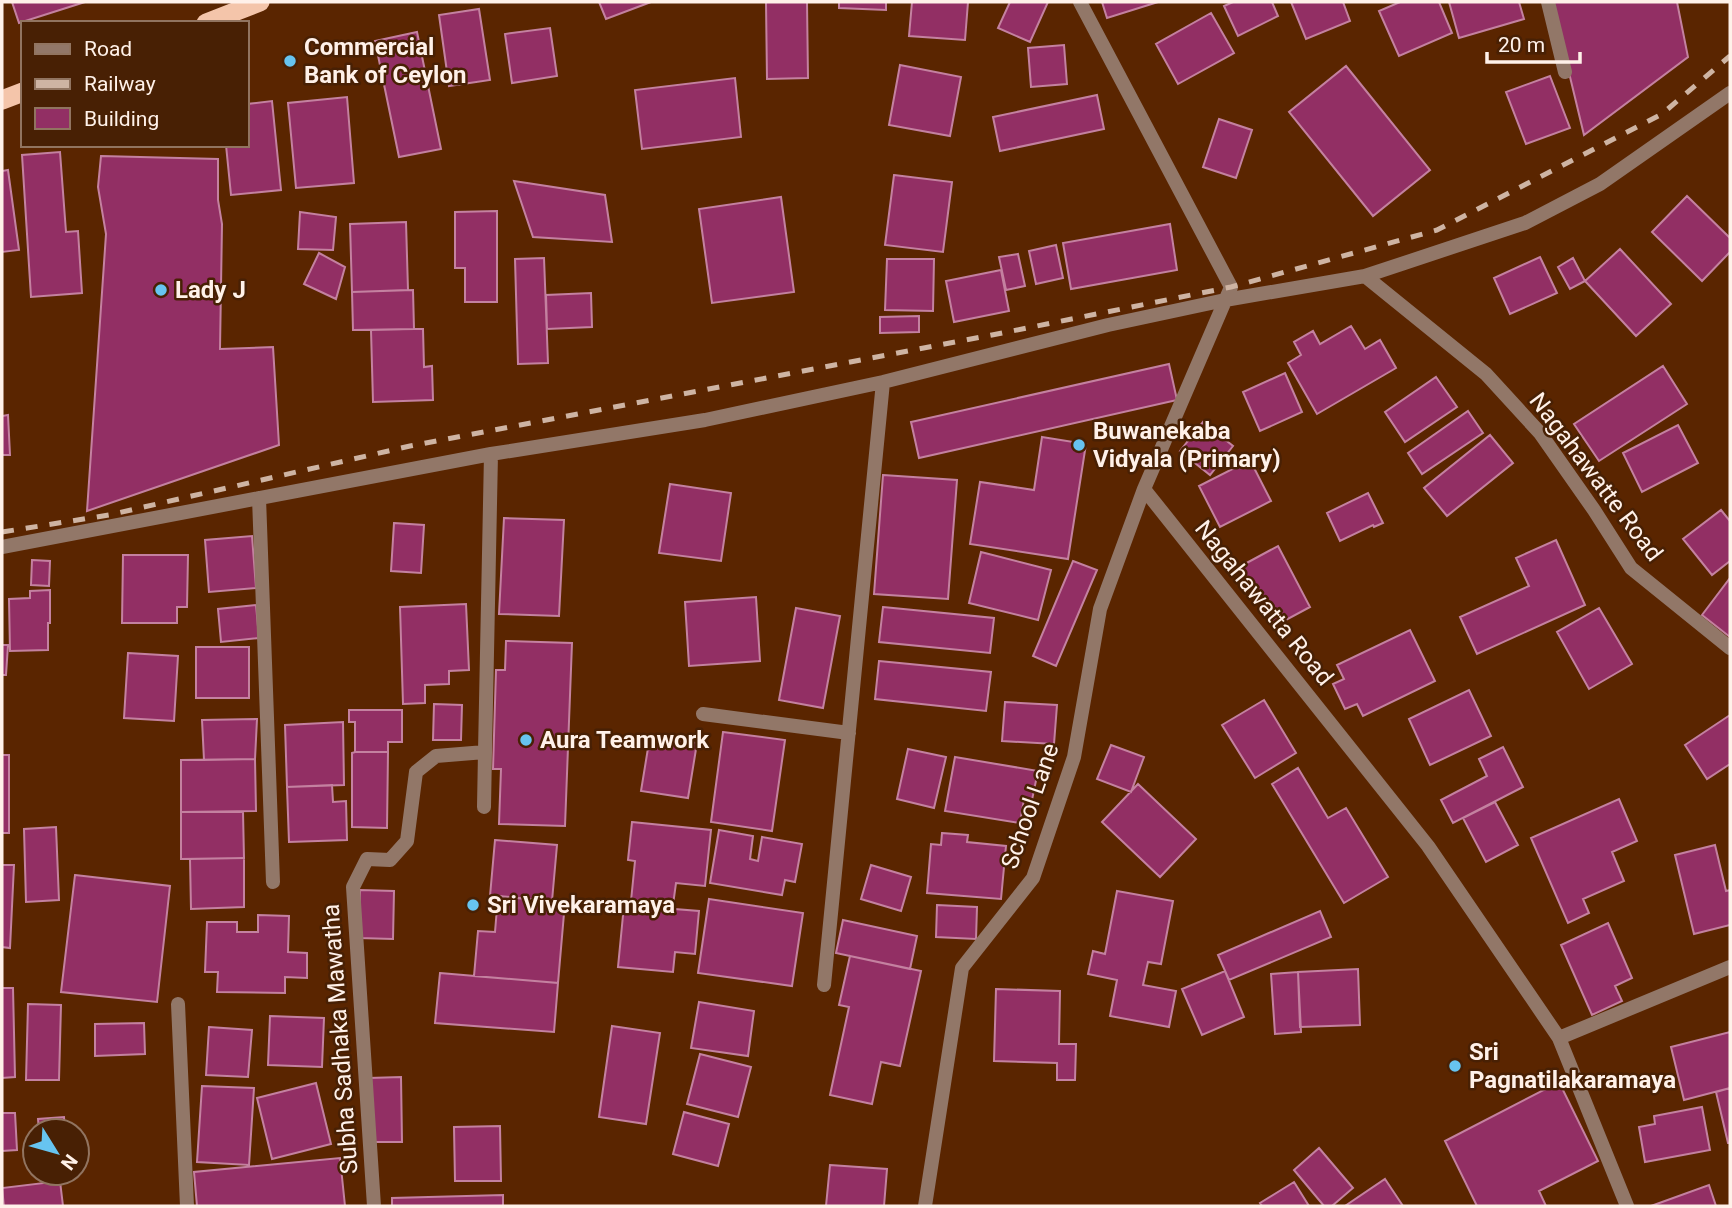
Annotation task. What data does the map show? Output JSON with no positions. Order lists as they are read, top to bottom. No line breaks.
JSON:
{"streets":{"street":["Nagahawatte Road","Nagahawatta Road","School Lane","Subha Sadhaka Mawatha"]},"crossings":[["Nagahawatta Road","School Lane"]],"places":["Commercial Bank of Ceylon","Lady J","Buwanekaba Vidyala (Primary)","Aura Teamwork","Sri Vivekaramaya","Sri Pagnatilakaramaya"],"legend":["Road","Railway","Building"],"scale_bar":"20 m","north":"bottom right"}
